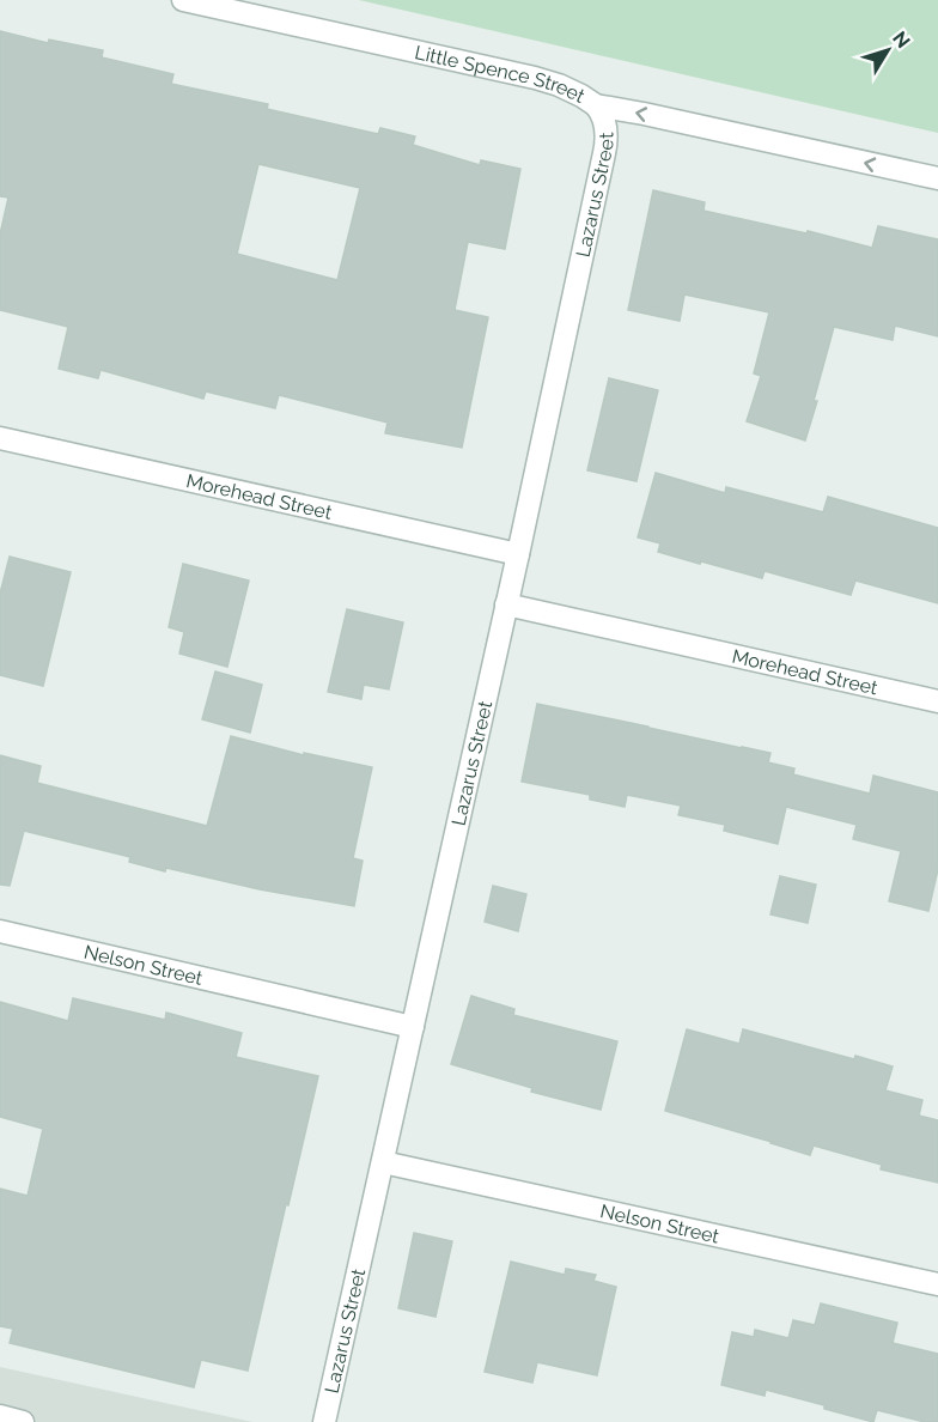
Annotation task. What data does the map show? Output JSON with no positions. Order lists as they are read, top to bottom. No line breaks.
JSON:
{"streets":{"street":["Little Spence Street","Lazarus Street","Morehead Street","Nelson Street"]},"crossings":[["Little Spence Street","Lazarus Street"],["Lazarus Street","Morehead Street"],["Lazarus Street","Nelson Street"]],"one_way":["Little Spence Street"],"north":"top right"}
